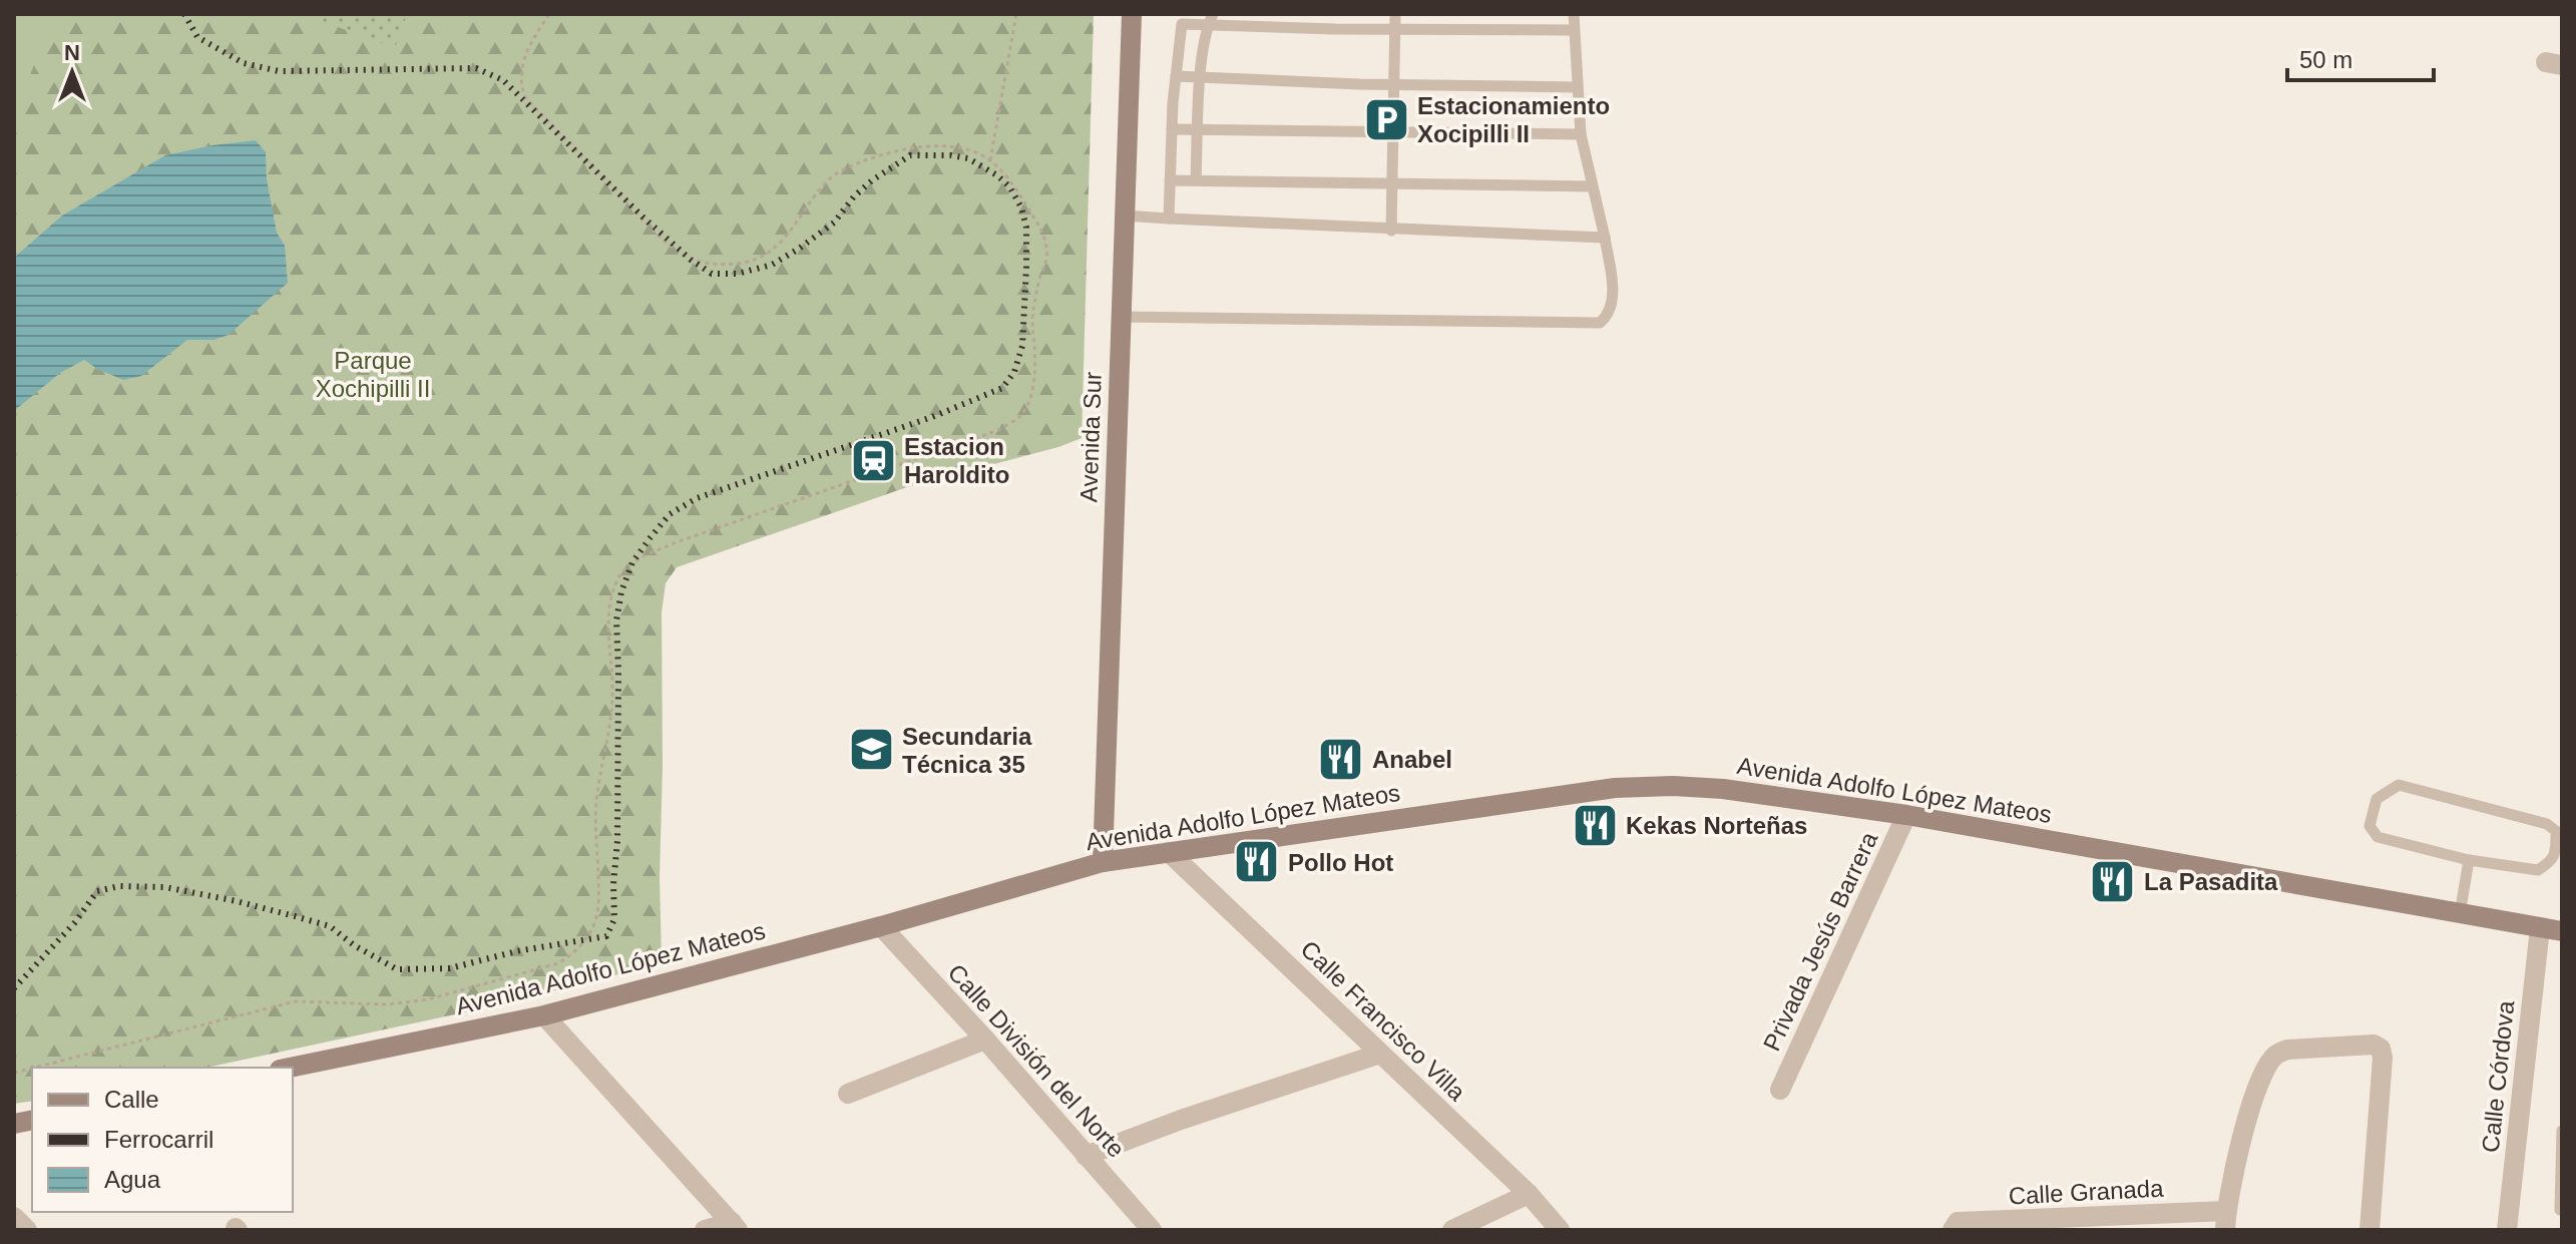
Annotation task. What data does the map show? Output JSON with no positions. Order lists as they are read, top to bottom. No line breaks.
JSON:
{"streets":{"street":["Avenida Sur","Avenida Adolfo López Mateos","Privada Jesús Barrera","Calle Francisco Villa","Calle División del Norte","Calle Córdova","Calle Granada"]},"crossings":[["Avenida Sur","Avenida Adolfo López Mateos"],["Avenida Adolfo López Mateos","Privada Jesús Barrera"],["Avenida Adolfo López Mateos","Calle Francisco Villa"],["Avenida Adolfo López Mateos","Calle División del Norte"],["Avenida Adolfo López Mateos","Calle Córdova"]],"parks":["Parque Xochipilli II"],"places":{"parking":["Estacionamiento Xocipilli II"],"station":["Estacion Haroldito"],"school or university":["Secundaria Técnica 35"],"restaurant":["Anabel","Kekas Norteñas","Pollo Hot","La Pasadita"]},"legend":["Calle","Ferrocarril","Agua"],"scale_bar":"50 m","north":"top"}
